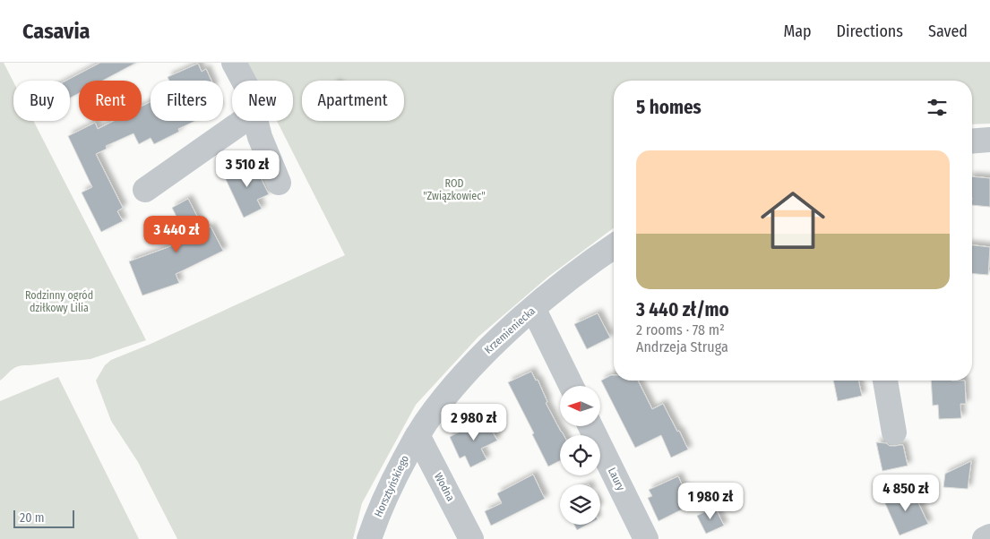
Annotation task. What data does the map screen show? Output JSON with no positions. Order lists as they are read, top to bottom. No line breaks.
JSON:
{"streets":{"street":["Krzemieniecka","Laury","Horsztyńskiego","Wodna"]},"crossings":[["Krzemieniecka","Horsztyńskiego"],["Krzemieniecka","Wodna"],["Horsztyńskiego","Wodna"]],"parks":["ROD \"Związkowiec\"","Rodzinny ogród dziłkowy Lilia"],"scale_bar":"20 m","north":"left","page":{"header":"Casavia","nav":["Map","Directions","Saved"],"chip":["Buy","Rent","Filters","New","Apartment"],"heading":"5 homes","list":[{"name":"3 440 zł/mo","note":"2 rooms · 78 m² · Andrzeja Struga"}],"price":["3 510 zł","3 440 zł","2 980 zł","4 850 zł","1 980 zł"],"scale":"20 m"}}
